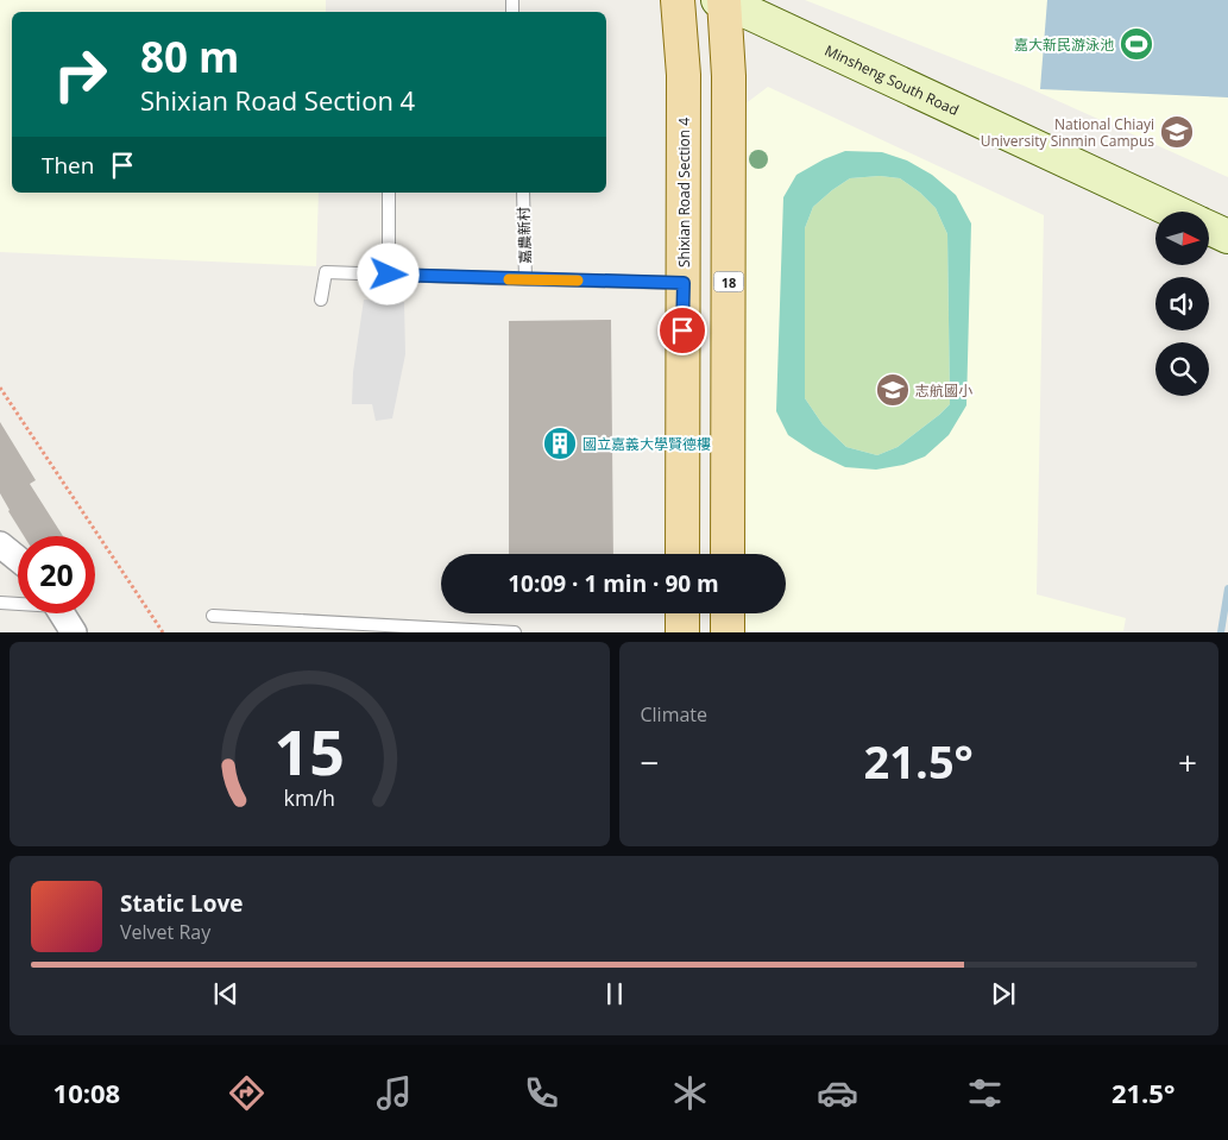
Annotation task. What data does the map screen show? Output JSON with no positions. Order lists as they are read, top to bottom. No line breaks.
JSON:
{"streets":{"main road":["Minsheng South Road","Shixian Road Section 4","18"],"lane":["嘉農新村"]},"crossings":[["Minsheng South Road","18"]],"places":{"sports":["嘉大新民游泳池"],"school or university":["National Chiayi University Sinmin Campus","志航國小"],"building":["國立嘉義大學賢德樓"]},"north":"right","page":{"turn":["80 m","Shixian Road Section 4"],"then":"Then","limit":"20","trip":"10:09 · 1 min · 90 m","tile":"Climate","heat":["−","21.5°","+"],"song":["Static Love","Velvet Ray"],"tabs":["10:08","21.5°"],"gauge":["15","km/h"]}}
